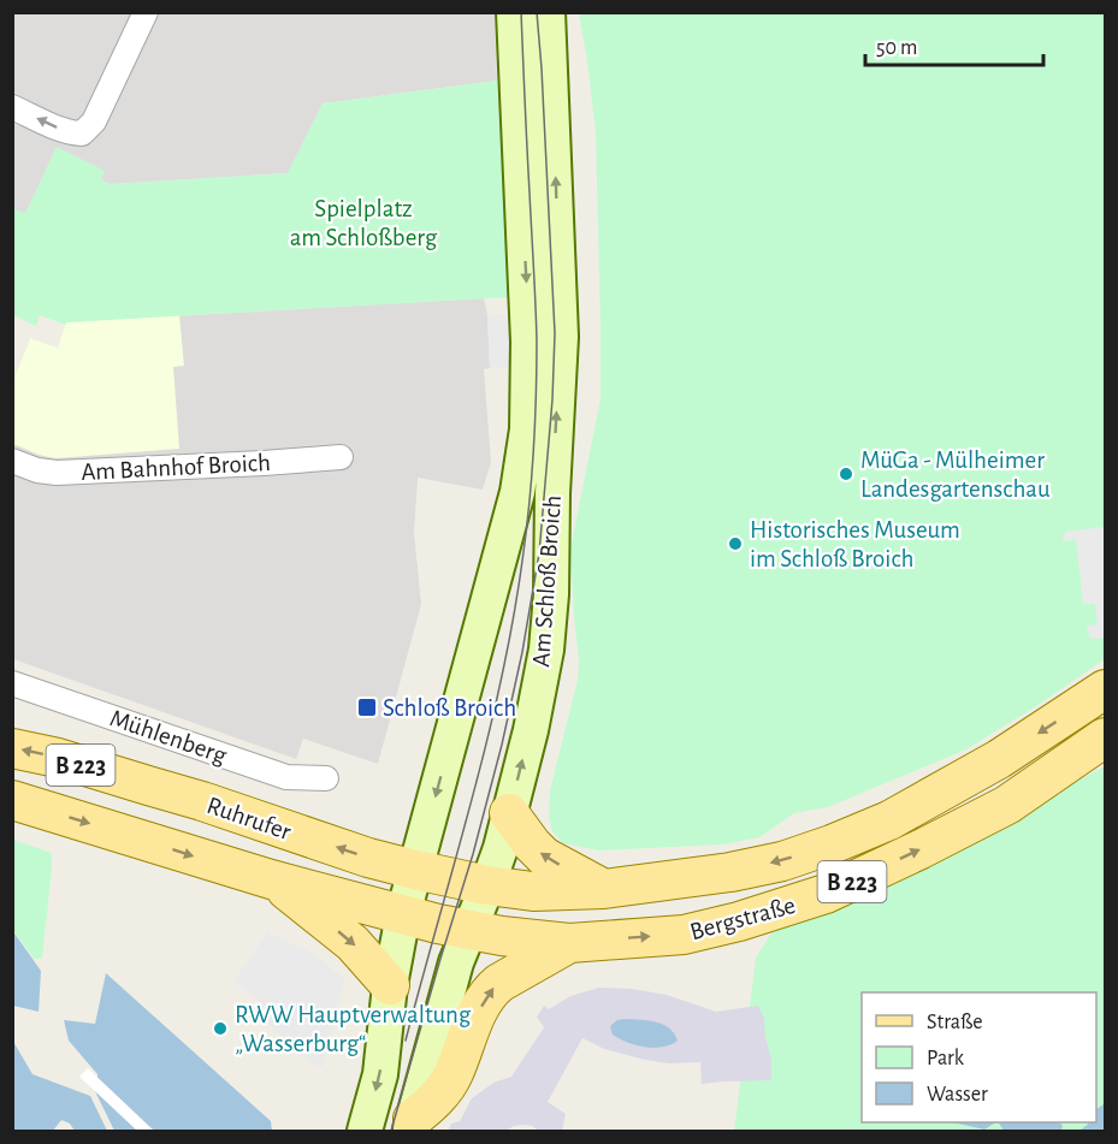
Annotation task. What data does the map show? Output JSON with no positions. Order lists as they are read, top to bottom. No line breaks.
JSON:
{"streets":{"main road":["Am Schloß Broich","B 223","Ruhrufer","Bergstraße"],"street":["Am Bahnhof Broich","Mühlenberg"]},"crossings":[["Am Schloß Broich","Ruhrufer"],["Am Schloß Broich","Bergstraße"],["Ruhrufer","Bergstraße"]],"parks":["Spielplatz am Schloßberg"],"places":{"other":["MüGa - Mülheimer Landesgartenschau","Historisches Museum im Schloß Broich","RWW Hauptverwaltung „Wasserburg“"],"transit":["Schloß Broich"]},"legend":["Straße","Park","Wasser"],"scale_bar":"50 m"}
